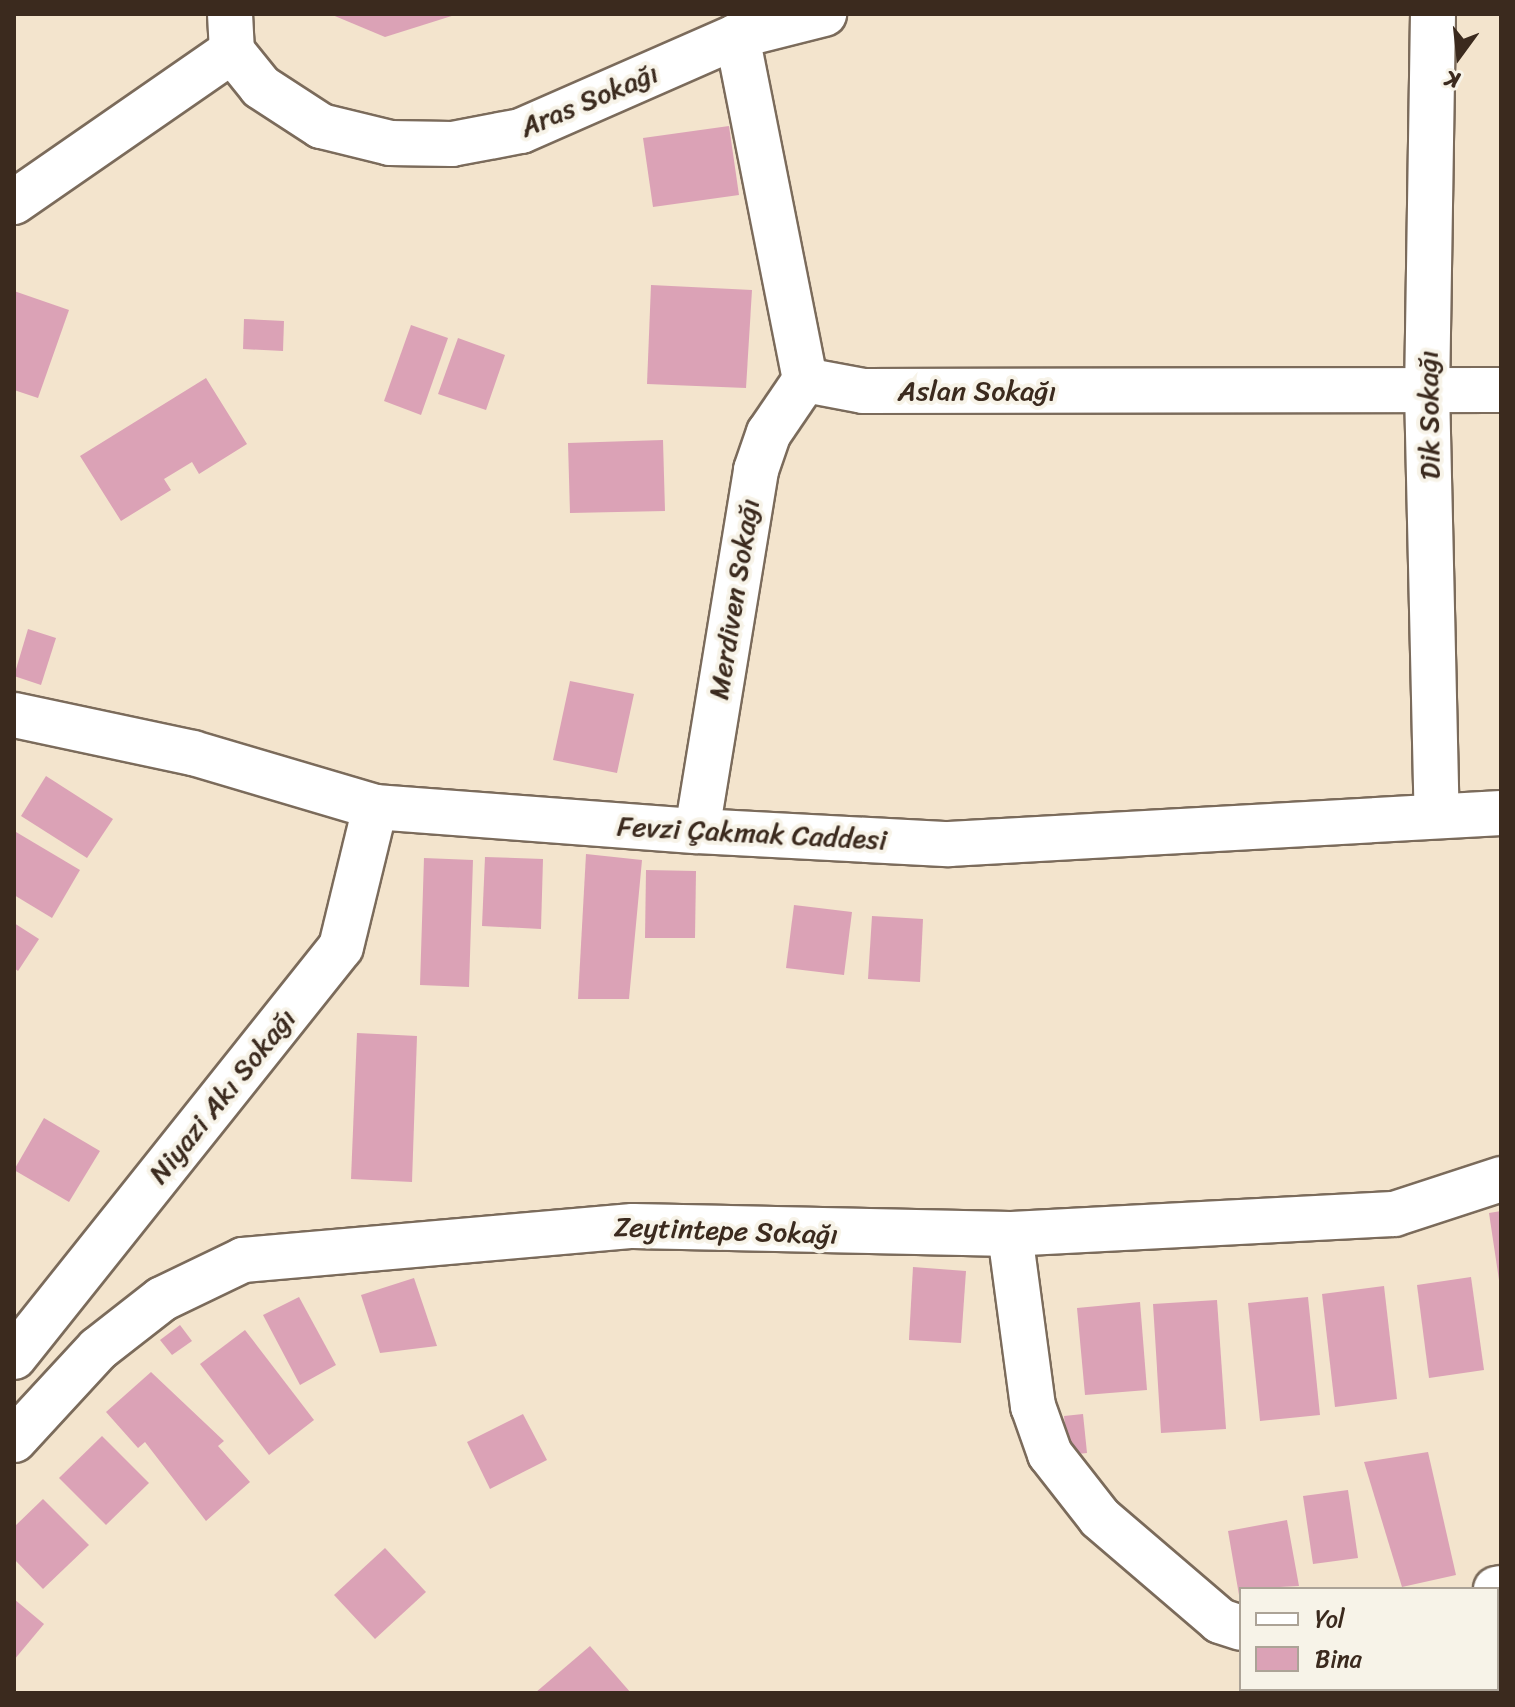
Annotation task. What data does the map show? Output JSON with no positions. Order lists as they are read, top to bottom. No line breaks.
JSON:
{"streets":{"street":["Aras Sokağı","Aslan Sokağı","Dik Sokağı","Merdiven Sokağı","Fevzi Çakmak Caddesi","Niyazi Akı Sokağı","Zeytintepe Sokağı"]},"crossings":[["Aslan Sokağı","Dik Sokağı"],["Aslan Sokağı","Merdiven Sokağı"],["Dik Sokağı","Fevzi Çakmak Caddesi"],["Merdiven Sokağı","Fevzi Çakmak Caddesi"],["Fevzi Çakmak Caddesi","Niyazi Akı Sokağı"]],"legend":["Yol","Bina"],"north":"bottom"}
